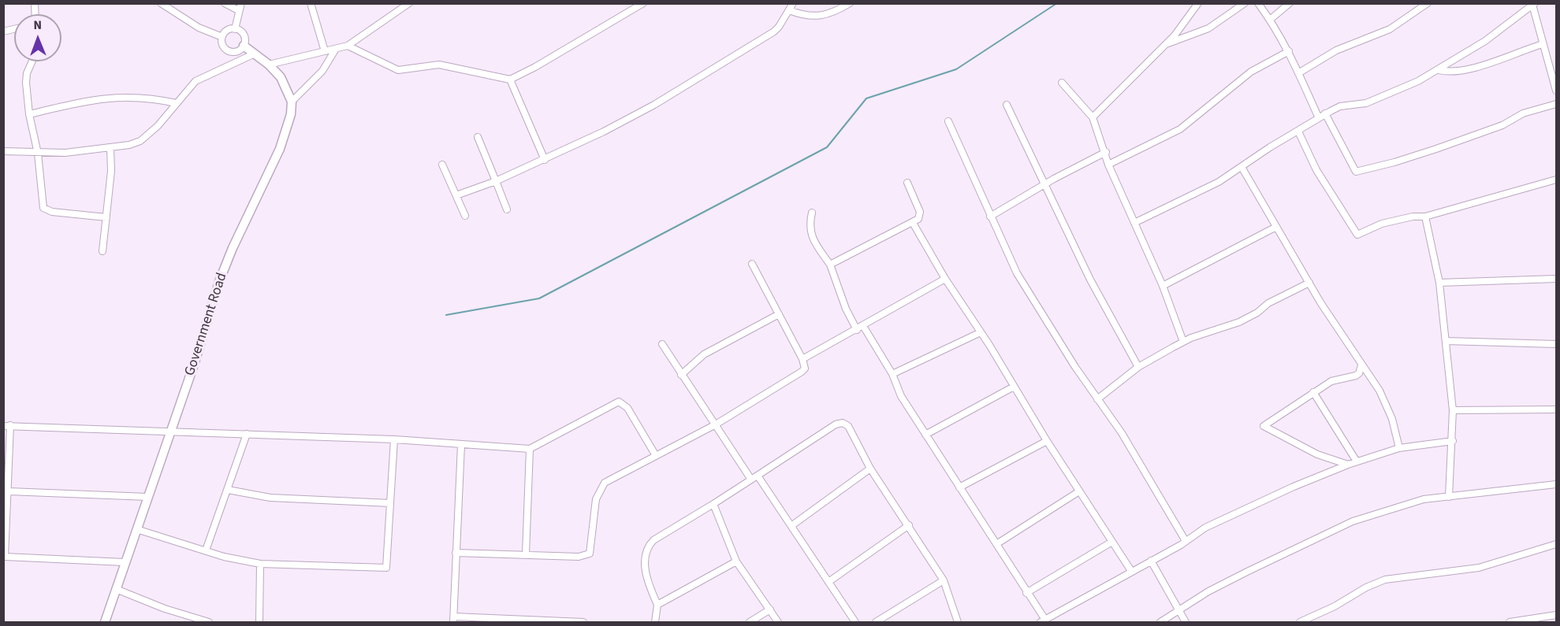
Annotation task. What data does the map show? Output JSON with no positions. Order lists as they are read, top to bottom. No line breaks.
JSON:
{"streets":{"street":["Government Road"]},"north":"top"}
